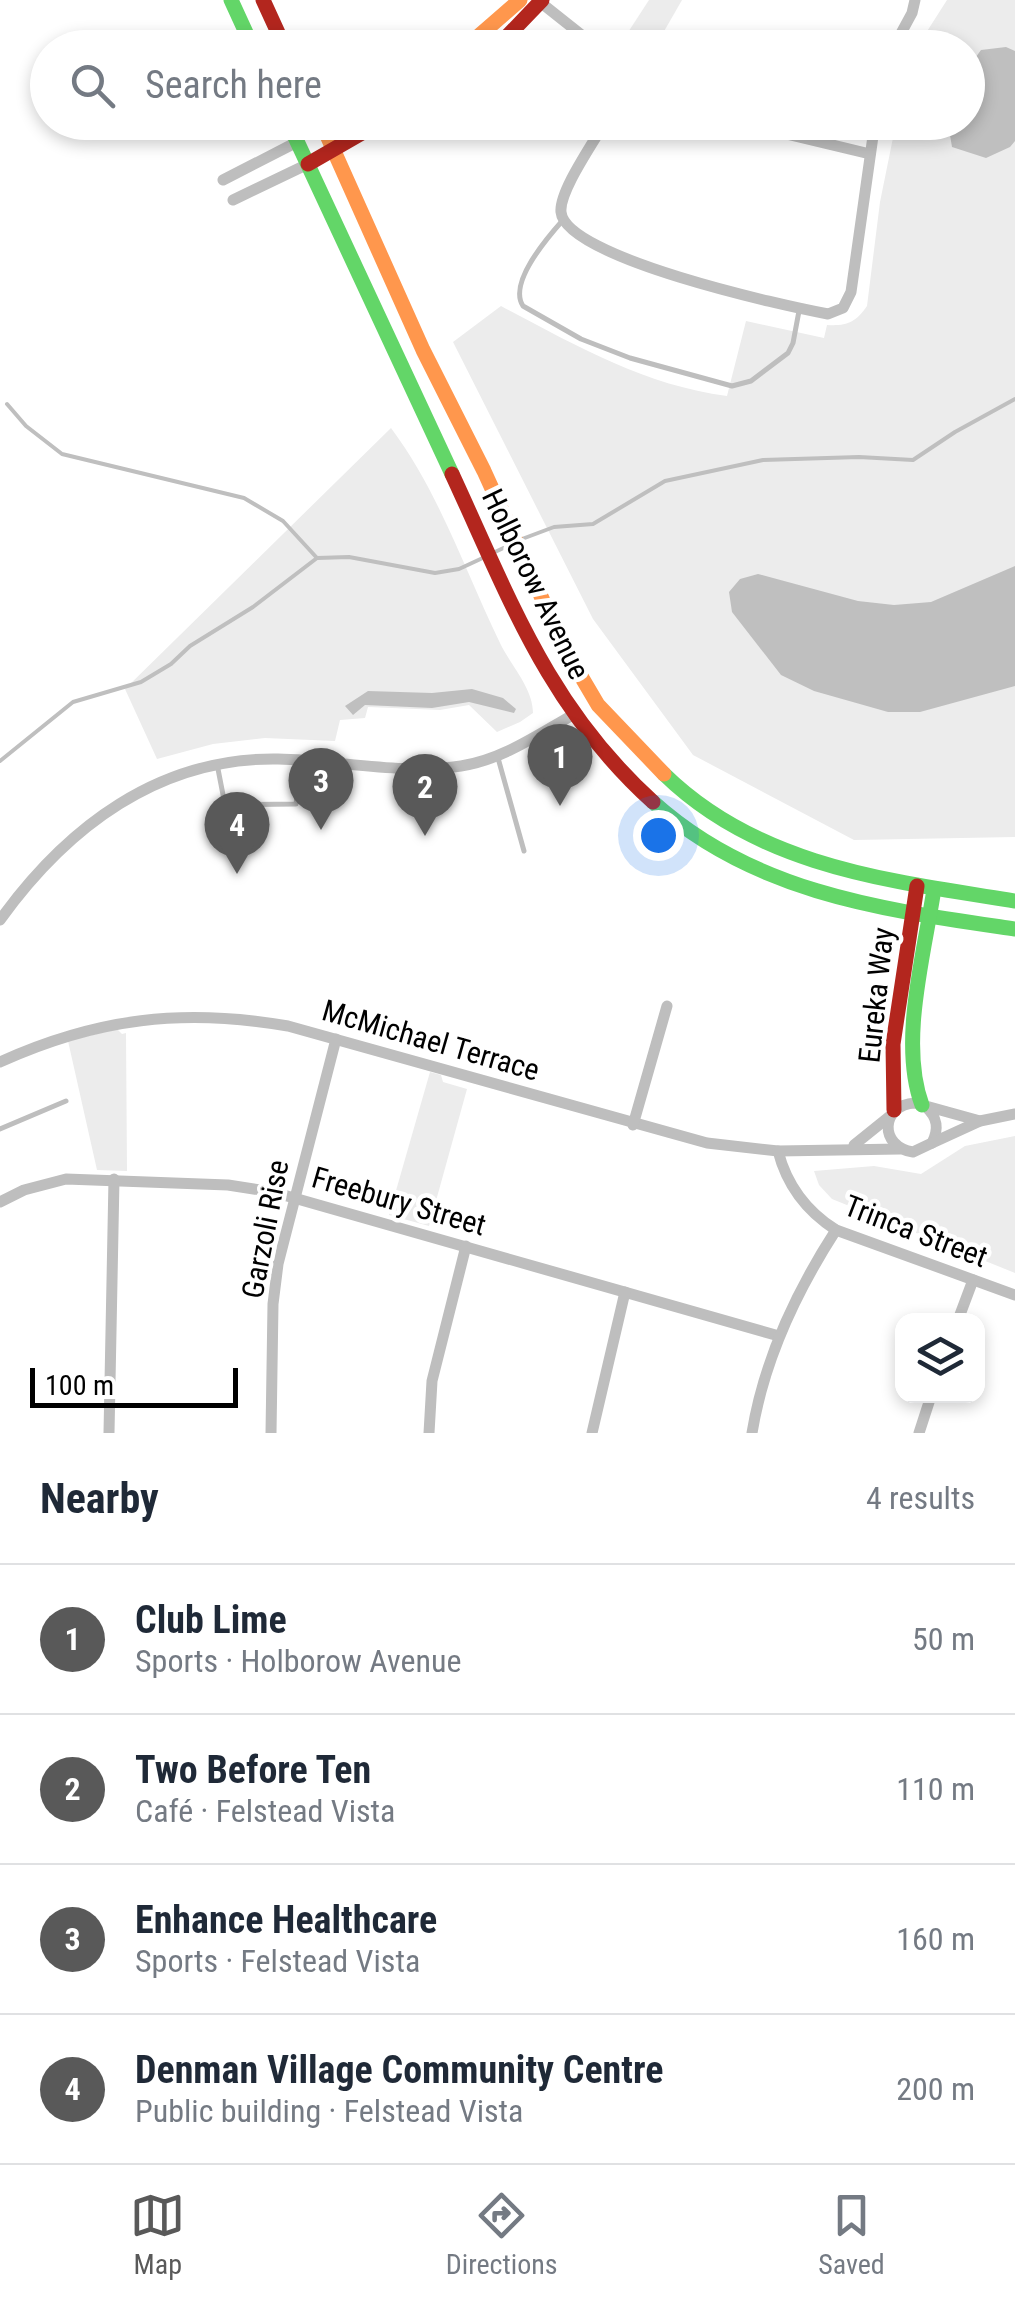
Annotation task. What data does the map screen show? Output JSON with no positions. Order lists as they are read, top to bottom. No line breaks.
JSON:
{"streets":{"main road":["Holborow Avenue","Eureka Way"],"street":["McMichael Terrace","Freebury Street","Garzoli Rise","Trinca Street"]},"crossings":[["Holborow Avenue","Eureka Way"],["Eureka Way","McMichael Terrace"],["McMichael Terrace","Garzoli Rise"],["McMichael Terrace","Trinca Street"],["Freebury Street","Garzoli Rise"]],"scale_bar":"100 m","page":{"search":"Search here","pins":["1","3","2","4"],"scale":"100 m","heading":["Nearby","4 results"],"list":[{"mark":"1","name":"Club Lime","note":"Sports · Holborow Avenue","value":"50 m"},{"mark":"2","name":"Two Before Ten","note":"Café · Felstead Vista","value":"110 m"},{"mark":"3","name":"Enhance Healthcare","note":"Sports · Felstead Vista","value":"160 m"},{"mark":"4","name":"Denman Village Community Centre","note":"Public building · Felstead Vista","value":"200 m"}],"nav":["Map","Directions","Saved"]}}
